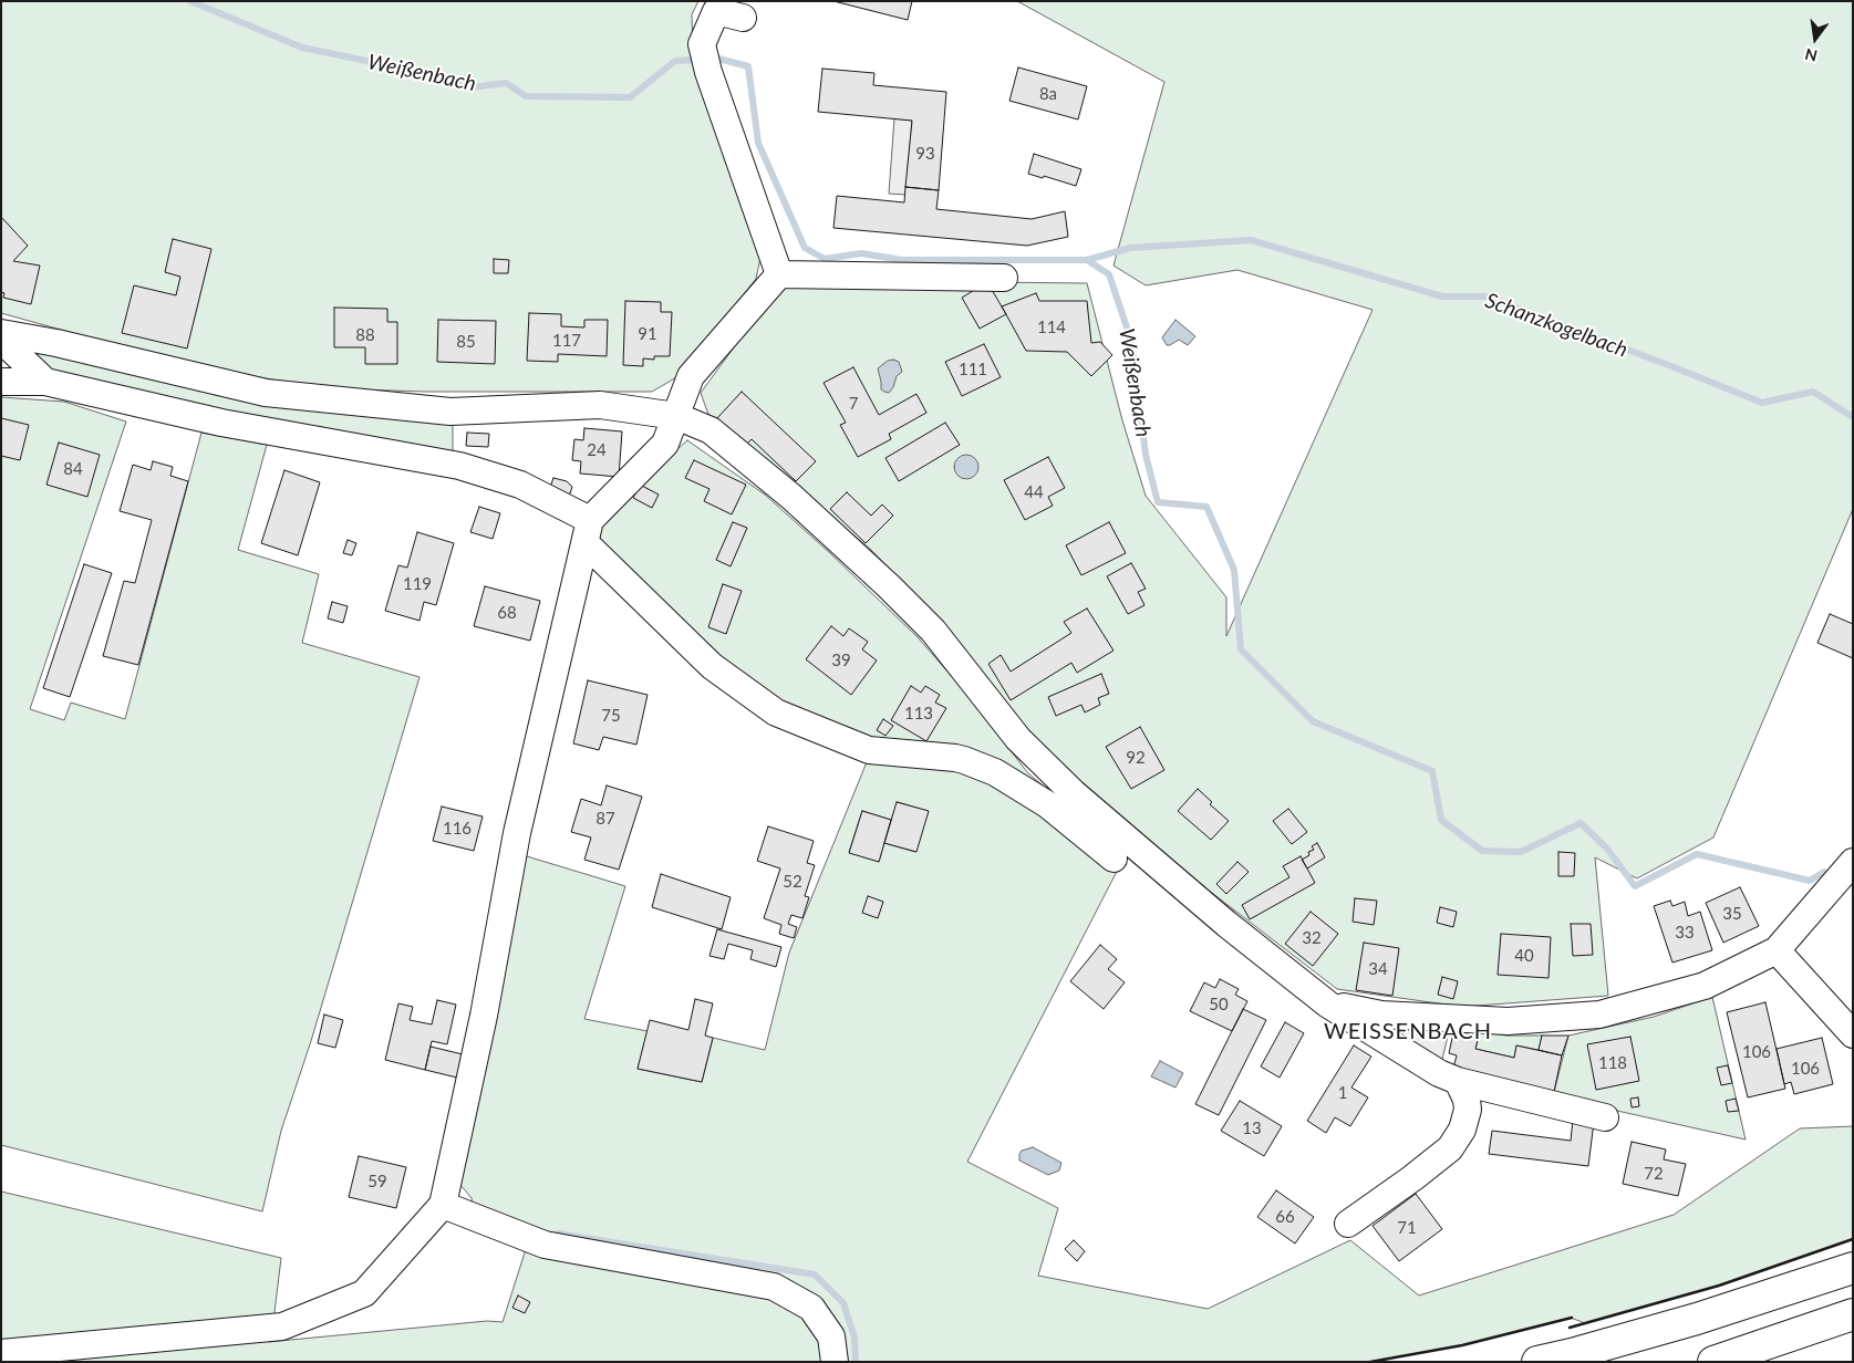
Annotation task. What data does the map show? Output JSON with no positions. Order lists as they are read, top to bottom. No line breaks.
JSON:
{"districts":["WEISSENBACH"],"water":["Weißenbach","Schanzkogelbach"],"house_numbers":["8a","93","114","91","88","117","85","111","7","24","84","44","119","68","39","113","75","92","87","116","52","35","33","32","40","34","50","106","118","106","1","13","72","59","66","71"],"north":"bottom"}
